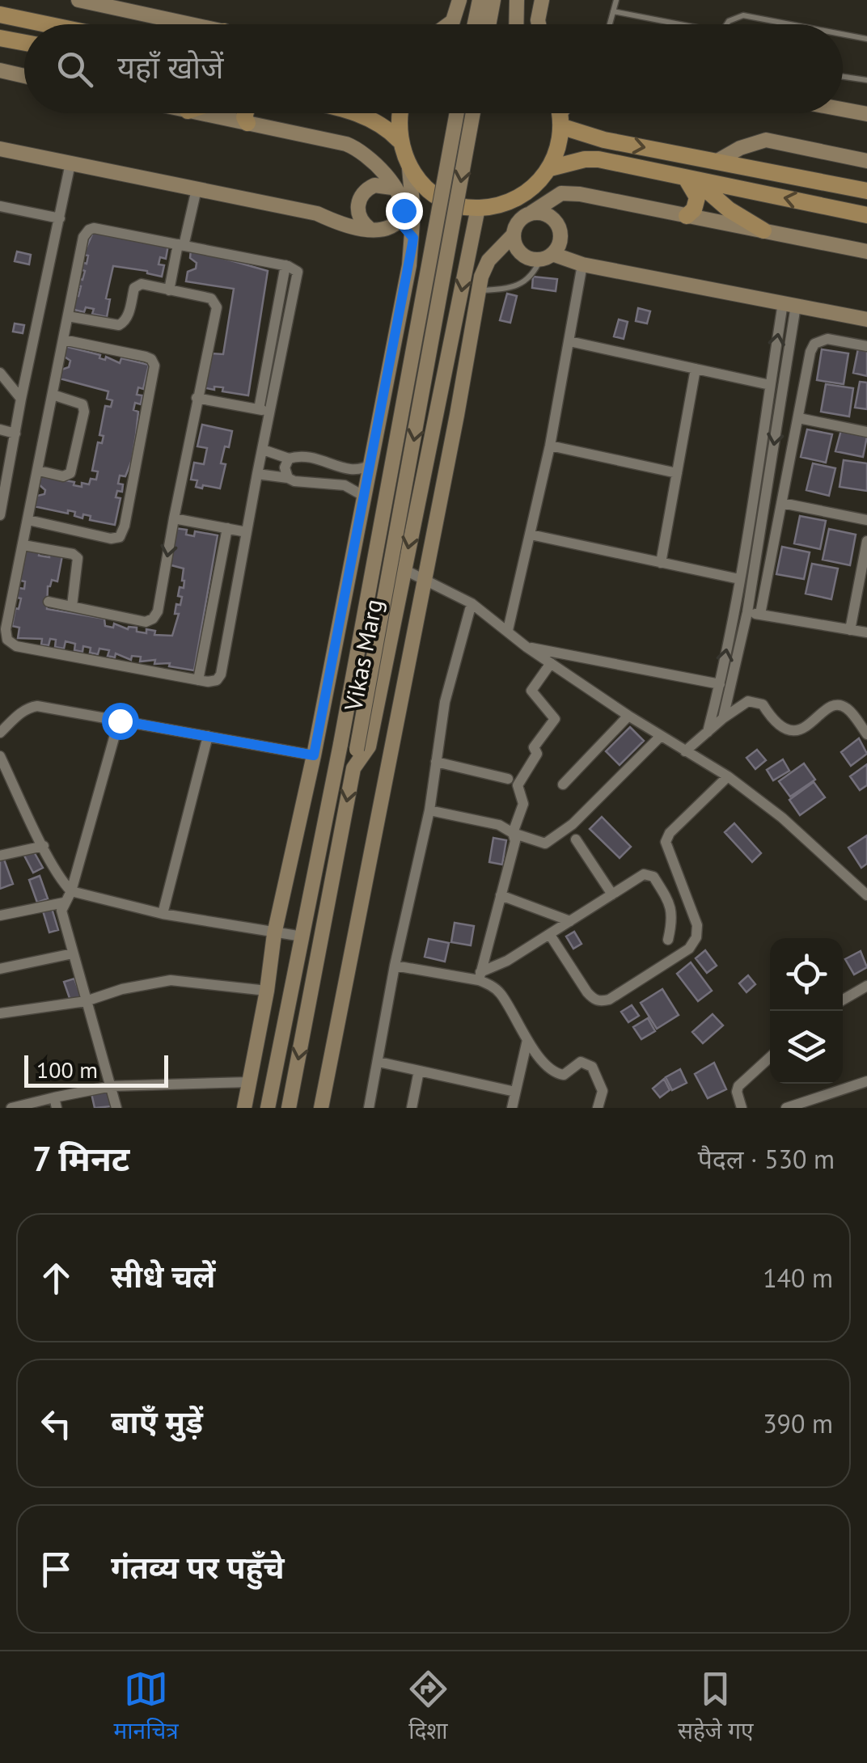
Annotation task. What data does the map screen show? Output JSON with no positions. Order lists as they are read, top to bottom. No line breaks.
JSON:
{"streets":{"street":["Vikas Marg"]},"scale_bar":"100 m","page":{"search":"यहाँ खोजें","scale":"100 m","heading":["7 मिनट","पैदल · 530 m"],"list":[["सीधे चलें","140 m"],["बाएँ मुड़ें","390 m"],"गंतव्य पर पहुँचे"],"nav":["मानचित्र","दिशा","सहेजे गए"]}}
